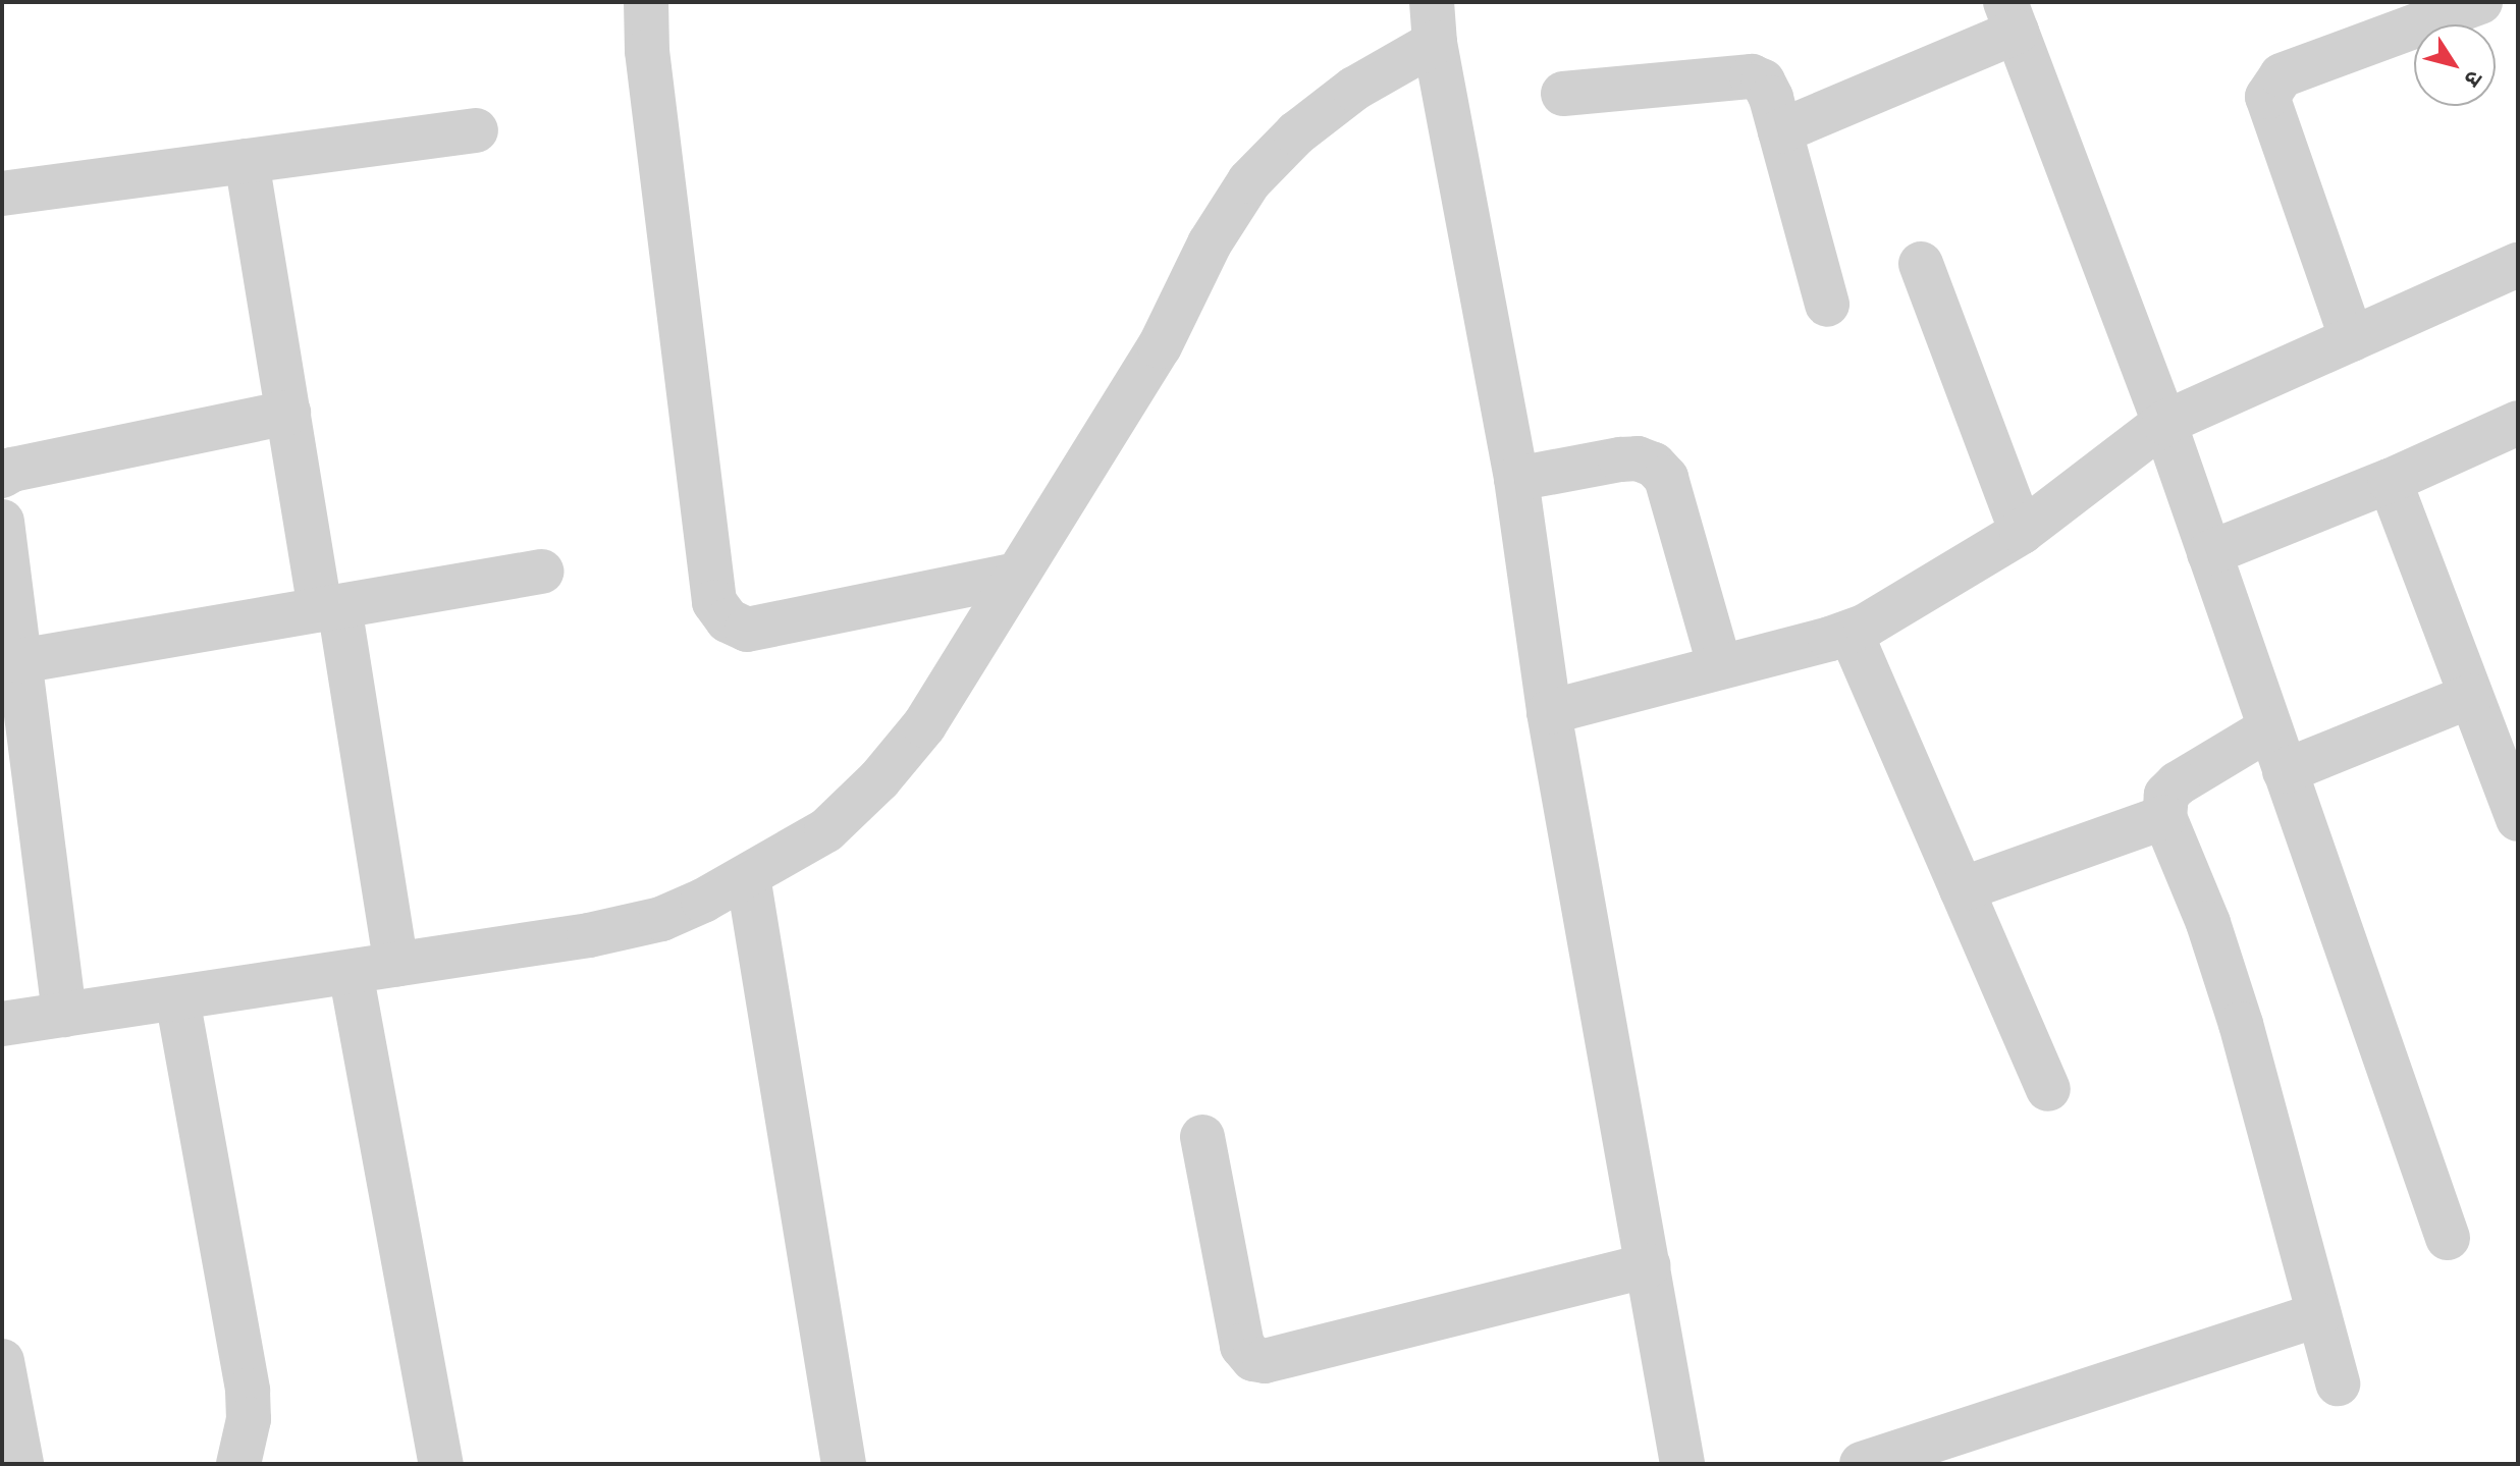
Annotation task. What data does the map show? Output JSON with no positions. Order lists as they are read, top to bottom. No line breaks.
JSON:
{"north":"bottom right"}
